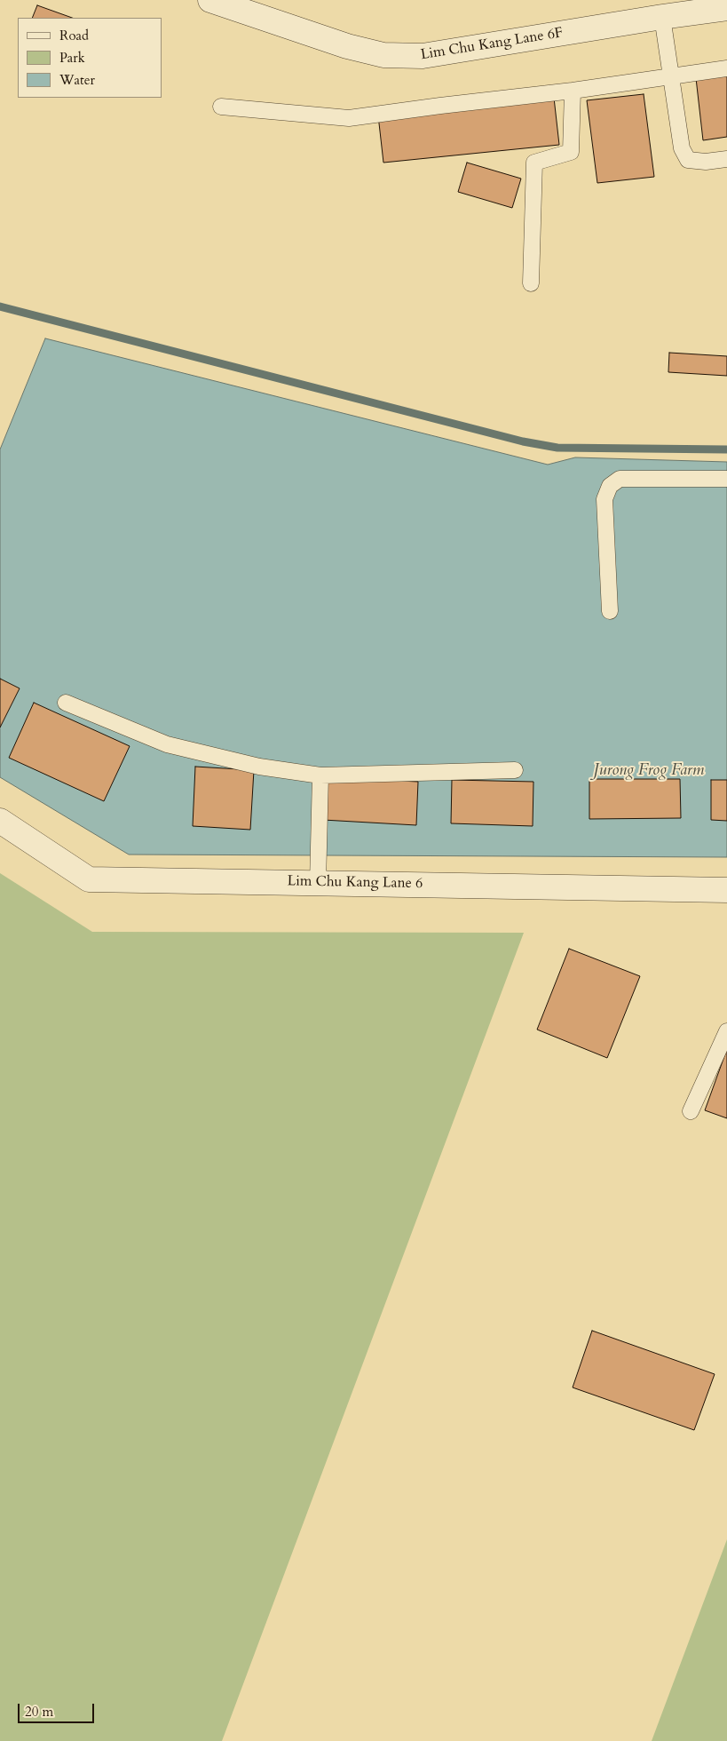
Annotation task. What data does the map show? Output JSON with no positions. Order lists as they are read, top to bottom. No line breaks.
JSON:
{"streets":{"street":["Lim Chu Kang Lane 6F","Lim Chu Kang Lane 6"]},"water":["Jurong Frog Farm"],"legend":["Road","Park","Water"],"scale_bar":"20 m"}
